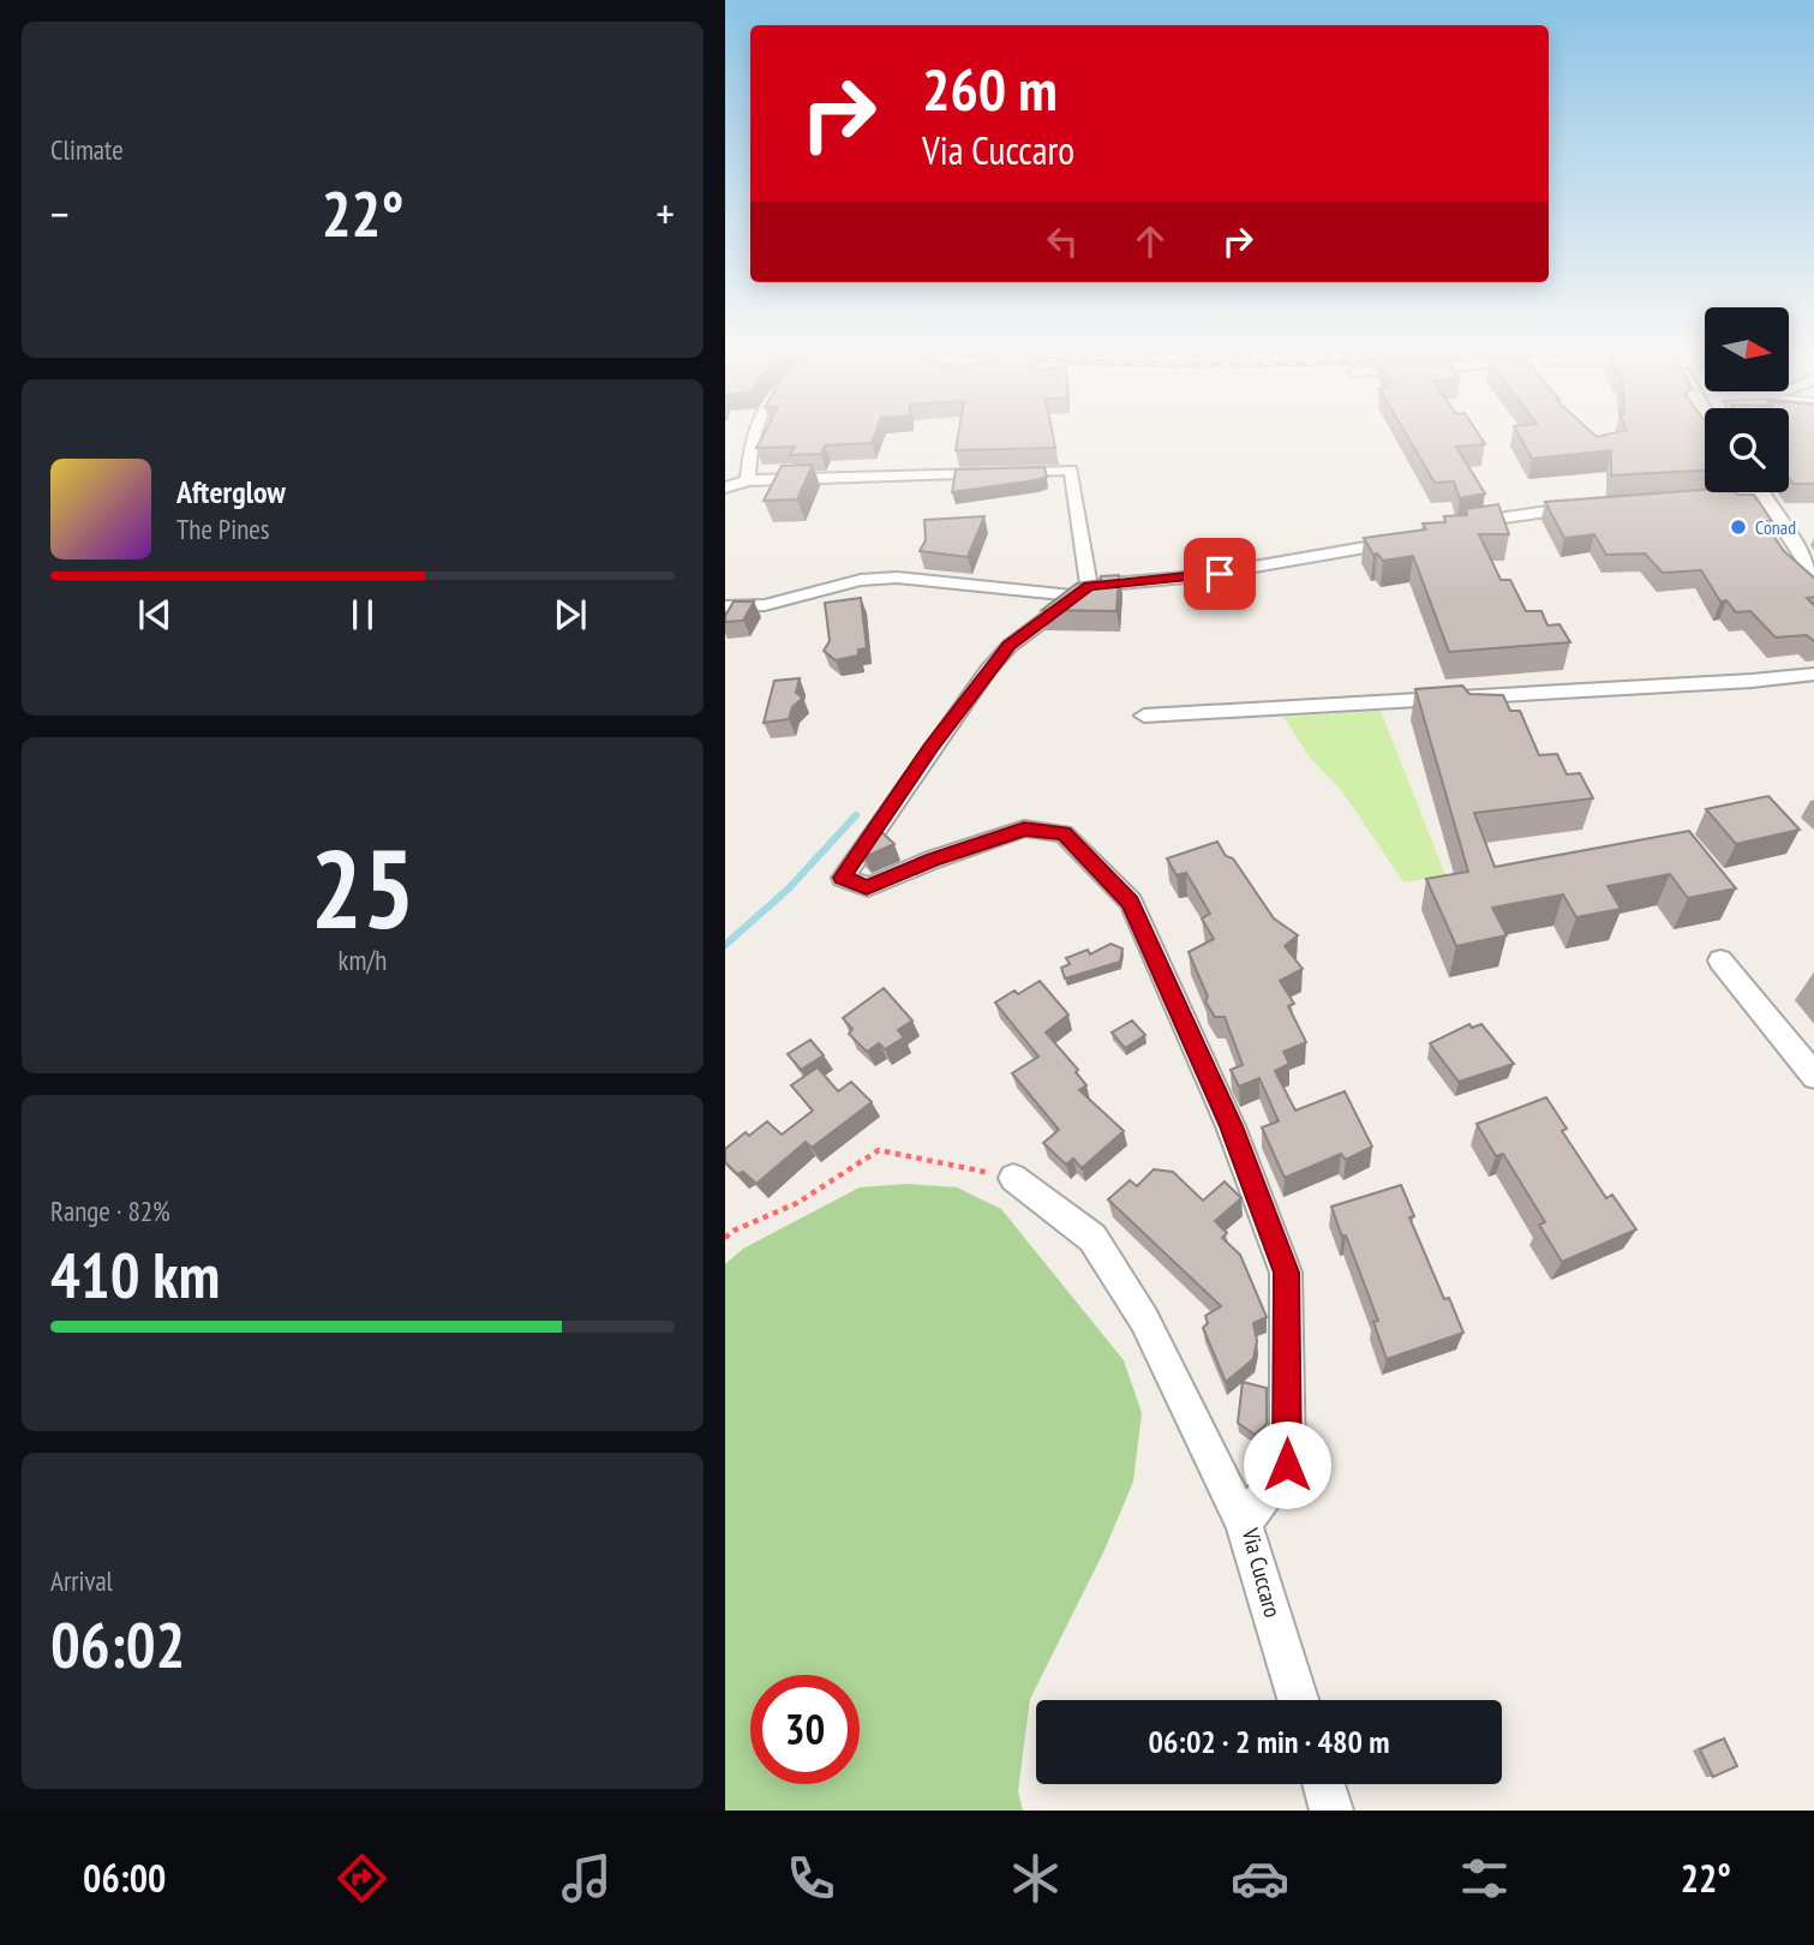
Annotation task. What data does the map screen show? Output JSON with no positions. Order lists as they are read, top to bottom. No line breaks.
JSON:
{"streets":{"street":["Via Cuccaro"]},"places":["Conad"],"north":"right","page":{"tile":["Climate",["25","km/h"],["Range · 82%","410 km"],["Arrival","06:02"]],"turn":["260 m","Via Cuccaro"],"heat":["−","22°","+"],"song":["Afterglow","The Pines"],"limit":"30","trip":"06:02 · 2 min · 480 m","tabs":["06:00","22°"]}}
